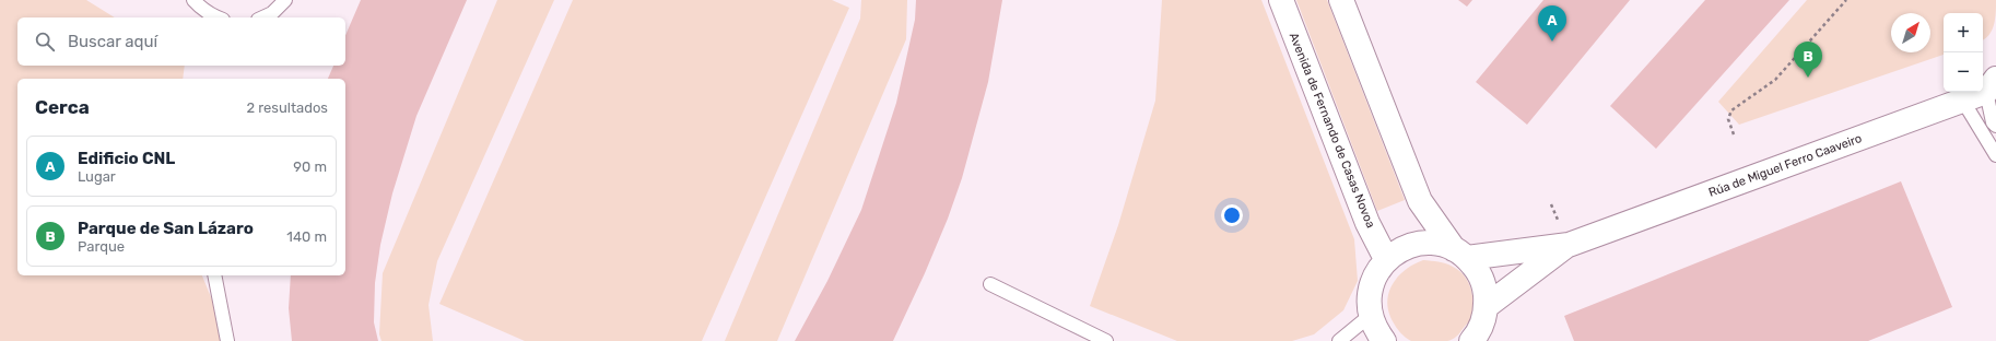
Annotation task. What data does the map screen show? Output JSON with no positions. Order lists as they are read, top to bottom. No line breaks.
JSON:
{"streets":{"street":["Avenida de Fernando de Casas Novoa","Rúa de Miguel Ferro Caaveiro"]},"north":"top right","page":{"pins":["A","B"],"map_buttons":["+","−"],"search":"Buscar aquí","heading":["Cerca","2 resultados"],"list":[{"mark":"A","name":"Edificio CNL","note":"Lugar","value":"90 m"},{"mark":"B","name":"Parque de San Lázaro","note":"Parque","value":"140 m"}]}}
